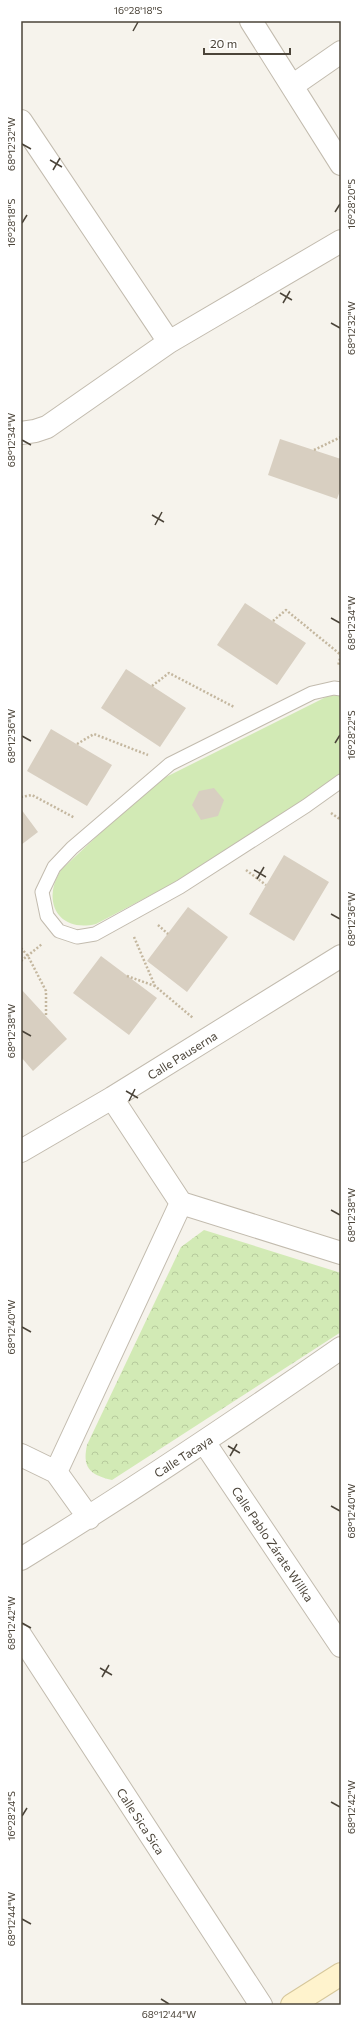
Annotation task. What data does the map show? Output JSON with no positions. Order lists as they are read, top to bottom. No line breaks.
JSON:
{"streets":{"street":["Calle Pauserna","Calle Tacaya","Calle Pablo Zárate Willka","Calle Sica Sica"]},"crossings":[["Calle Tacaya","Calle Pablo Zárate Willka"]],"scale_bar":"20 m","coordinates":["16°28'18\"S","68°12'32\"W","16°28'20\"S","68°12'34\"W","16°28'22\"S","68°12'36\"W","68°12'38\"W","68°12'40\"W","68°12'42\"W","16°28'24\"S","68°12'44\"W"]}
